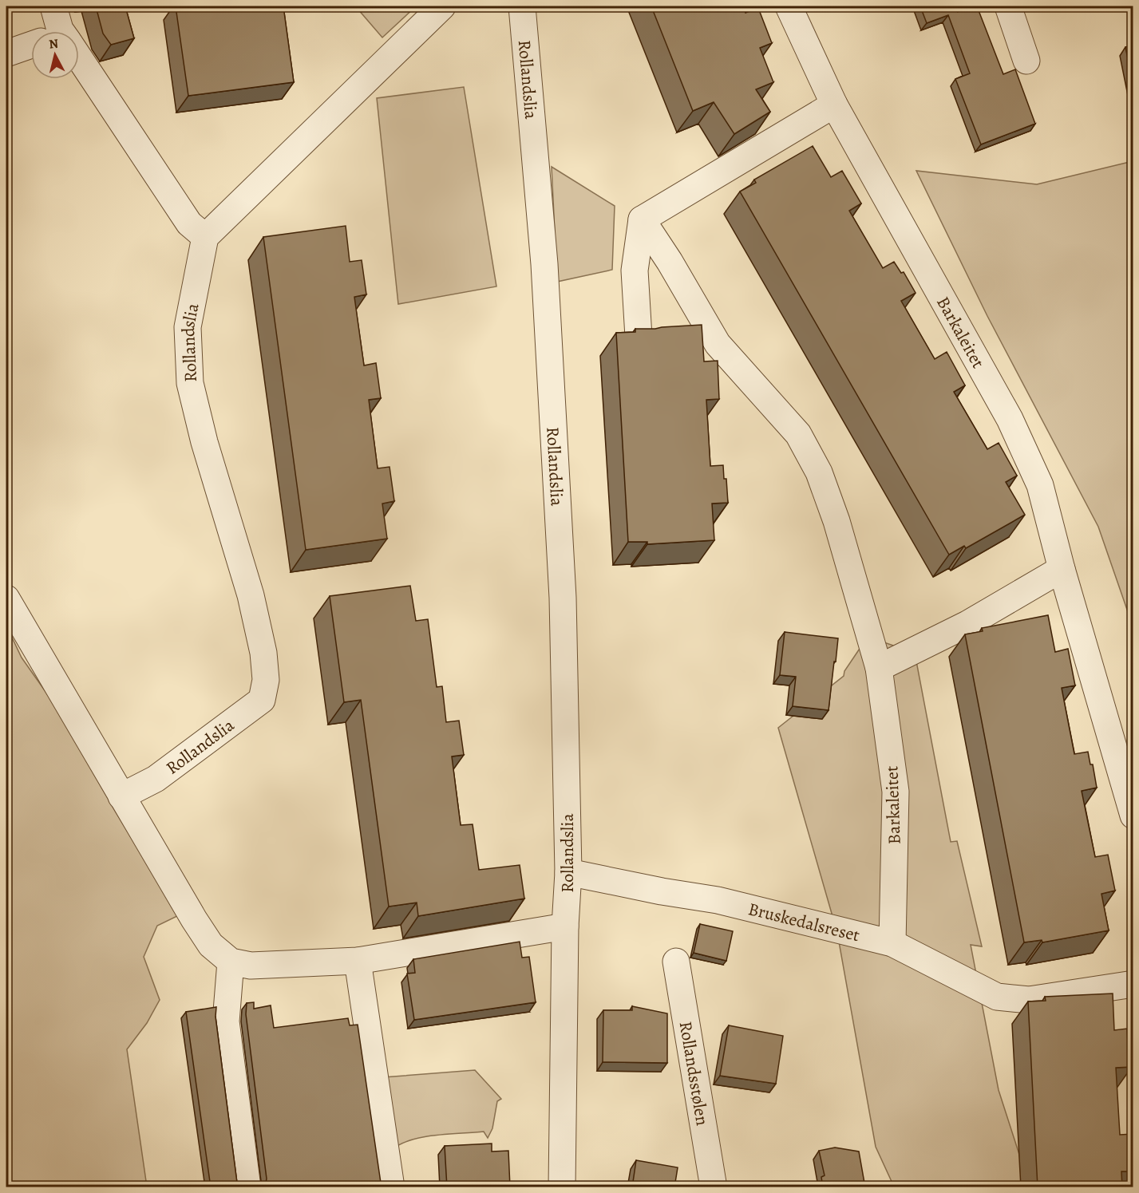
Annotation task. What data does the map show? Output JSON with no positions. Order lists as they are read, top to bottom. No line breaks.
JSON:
{"streets":{"street":["Rollandslia","Barkaleitet","Bruskedalsreset","Rollandsstølen"]},"crossings":[["Rollandslia","Bruskedalsreset"],["Barkaleitet","Bruskedalsreset"]],"north":"top"}
